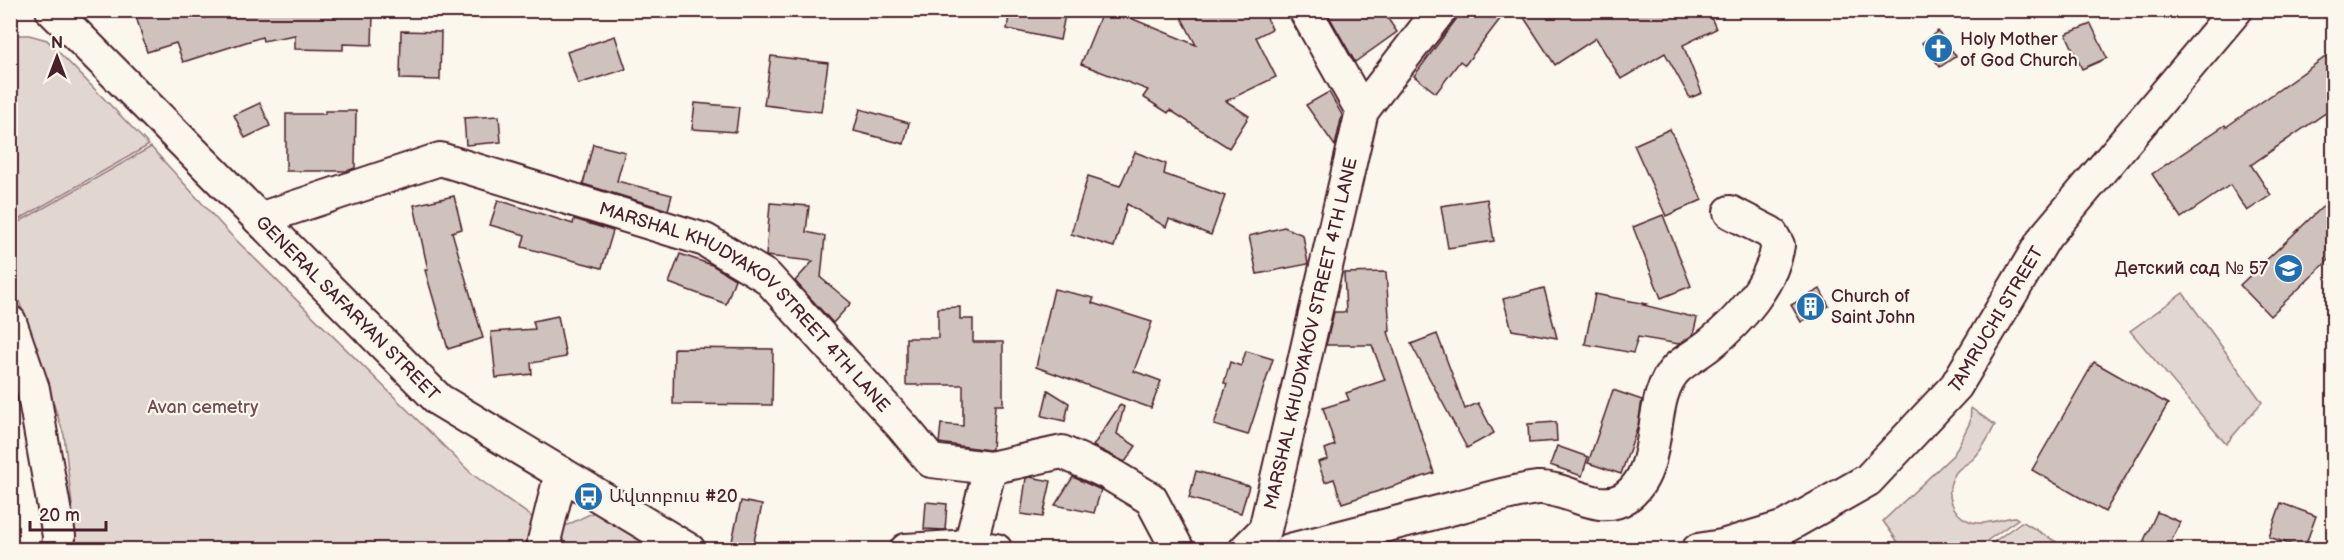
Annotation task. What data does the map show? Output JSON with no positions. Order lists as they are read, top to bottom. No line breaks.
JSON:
{"streets":{"street":["GENERAL SAFARYAN STREET","MARSHAL KHUDYAKOV STREET 4TH LANE","TAMRUCHI STREET"]},"crossings":[["GENERAL SAFARYAN STREET","MARSHAL KHUDYAKOV STREET 4TH LANE"]],"parks":["Avan cemetry"],"places":{"church":["Holy Mother of God Church"],"school or university":["Детский сад № 57"],"building":["Church of Saint John"],"bus stop":["Ավտոբուս #20"]},"scale_bar":"20 m","north":"top"}
